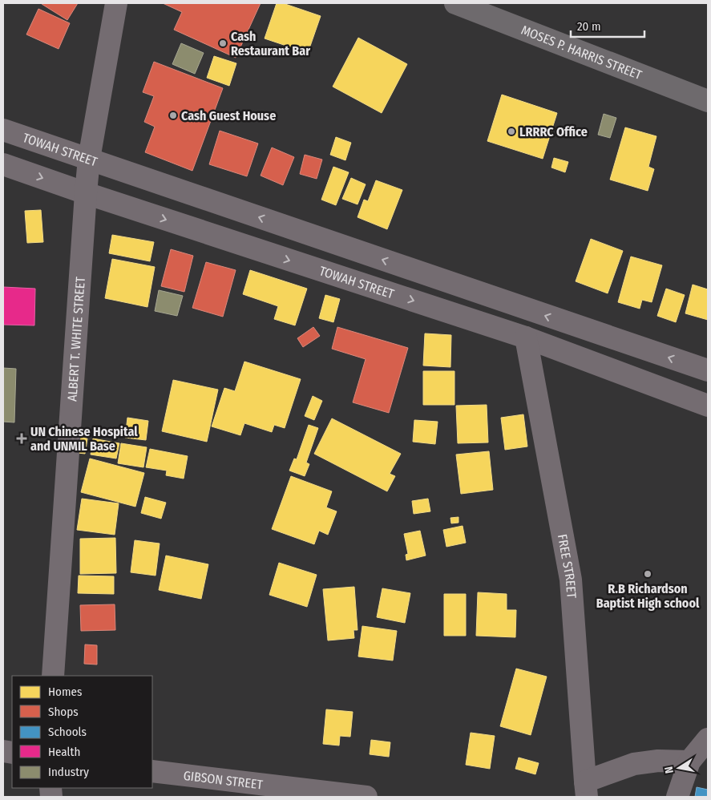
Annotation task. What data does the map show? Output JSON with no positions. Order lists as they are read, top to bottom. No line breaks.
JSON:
{"streets":{"highway":["MOSES P. HARRIS STREET"],"street":["TOWAH STREET","ALBERT T. WHITE STREET","FREE STREET","GIBSON STREET"]},"crossings":[["TOWAH STREET","ALBERT T. WHITE STREET"],["TOWAH STREET","FREE STREET"]],"places":{"other":["Cash Restaurant Bar","Cash Guest House","LRRRC Office","R.B Richardson Baptist High school"],"health":["UN Chinese Hospital and UNMIL Base"]},"legend":["Homes","Shops","Schools","Health","Industry"],"scale_bar":"20 m","north":"left"}
